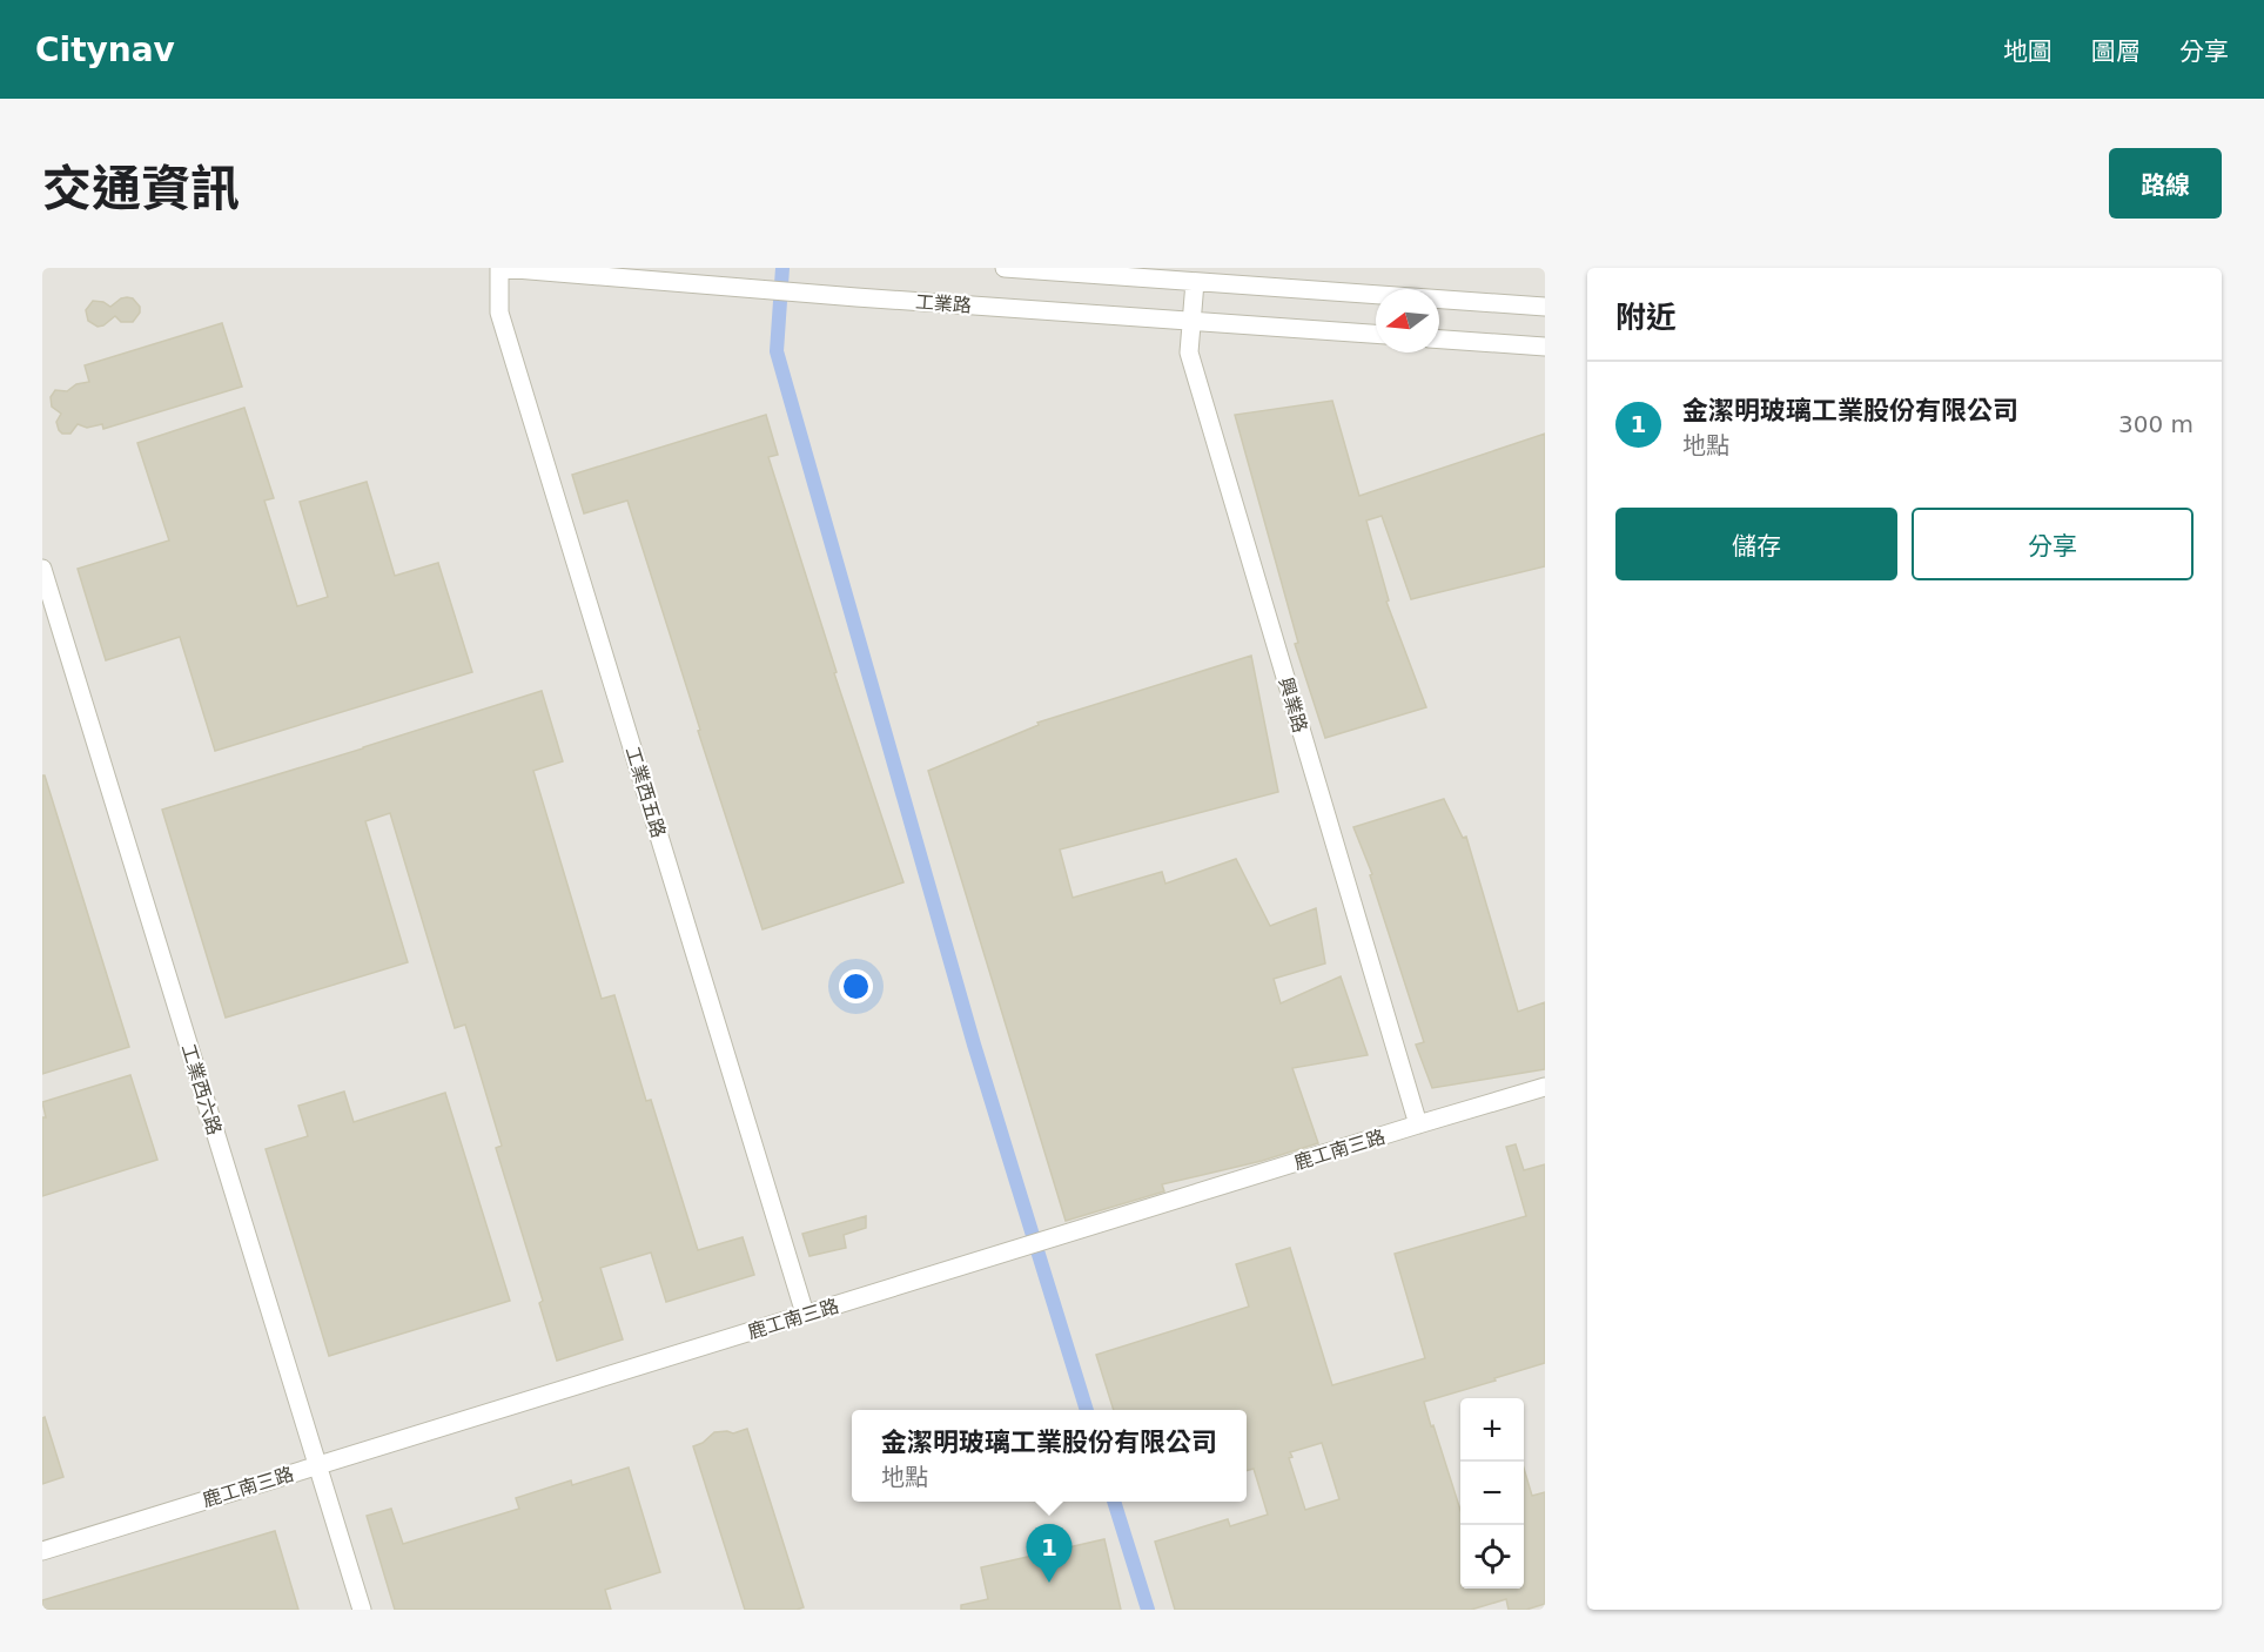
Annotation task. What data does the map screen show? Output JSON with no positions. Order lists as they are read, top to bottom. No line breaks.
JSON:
{"streets":{"street":["工業路","興業路","工業西五路","工業西六路","鹿工南三路"]},"crossings":[["工業路","興業路"],["工業路","工業西五路"],["興業路","鹿工南三路"],["工業西五路","鹿工南三路"],["工業西六路","鹿工南三路"]],"north":"left","page":{"header":"Citynav","nav":["地圖","圖層","分享"],"title":"交通資訊","buttons":["路線",["儲存","分享"]],"heading":"附近","list":[{"mark":"1","name":"金潔明玻璃工業股份有限公司","note":"地點","value":"300 m"}],"map_buttons":["+","−"],"popup":["金潔明玻璃工業股份有限公司","地點"],"pins":"1"}}
